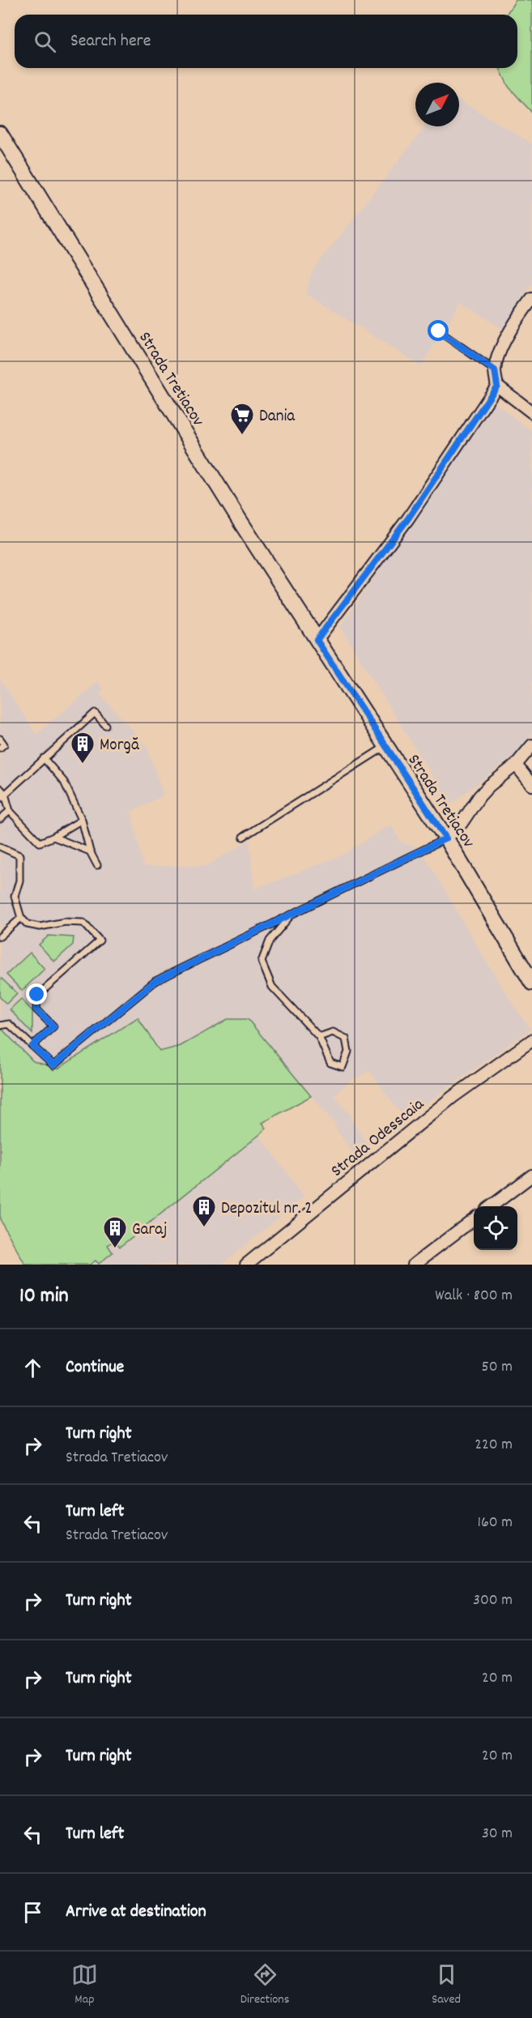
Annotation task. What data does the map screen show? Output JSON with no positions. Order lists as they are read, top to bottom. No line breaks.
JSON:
{"streets":{"street":["Strada Tretiacov","Strada Odesscaia"]},"places":{"supermarket":["Dania"],"building":["Morgă","Depozitul nr. 2","Garaj"]},"north":"top right","page":{"search":"Search here","heading":["10 min","Walk · 800 m"],"list":[["Continue","50 m"],["Turn right","Strada Tretiacov","220 m"],["Turn left","Strada Tretiacov","160 m"],["Turn right","300 m"],["Turn right","20 m"],["Turn right","20 m"],["Turn left","30 m"],"Arrive at destination"],"nav":["Map","Directions","Saved"]}}
